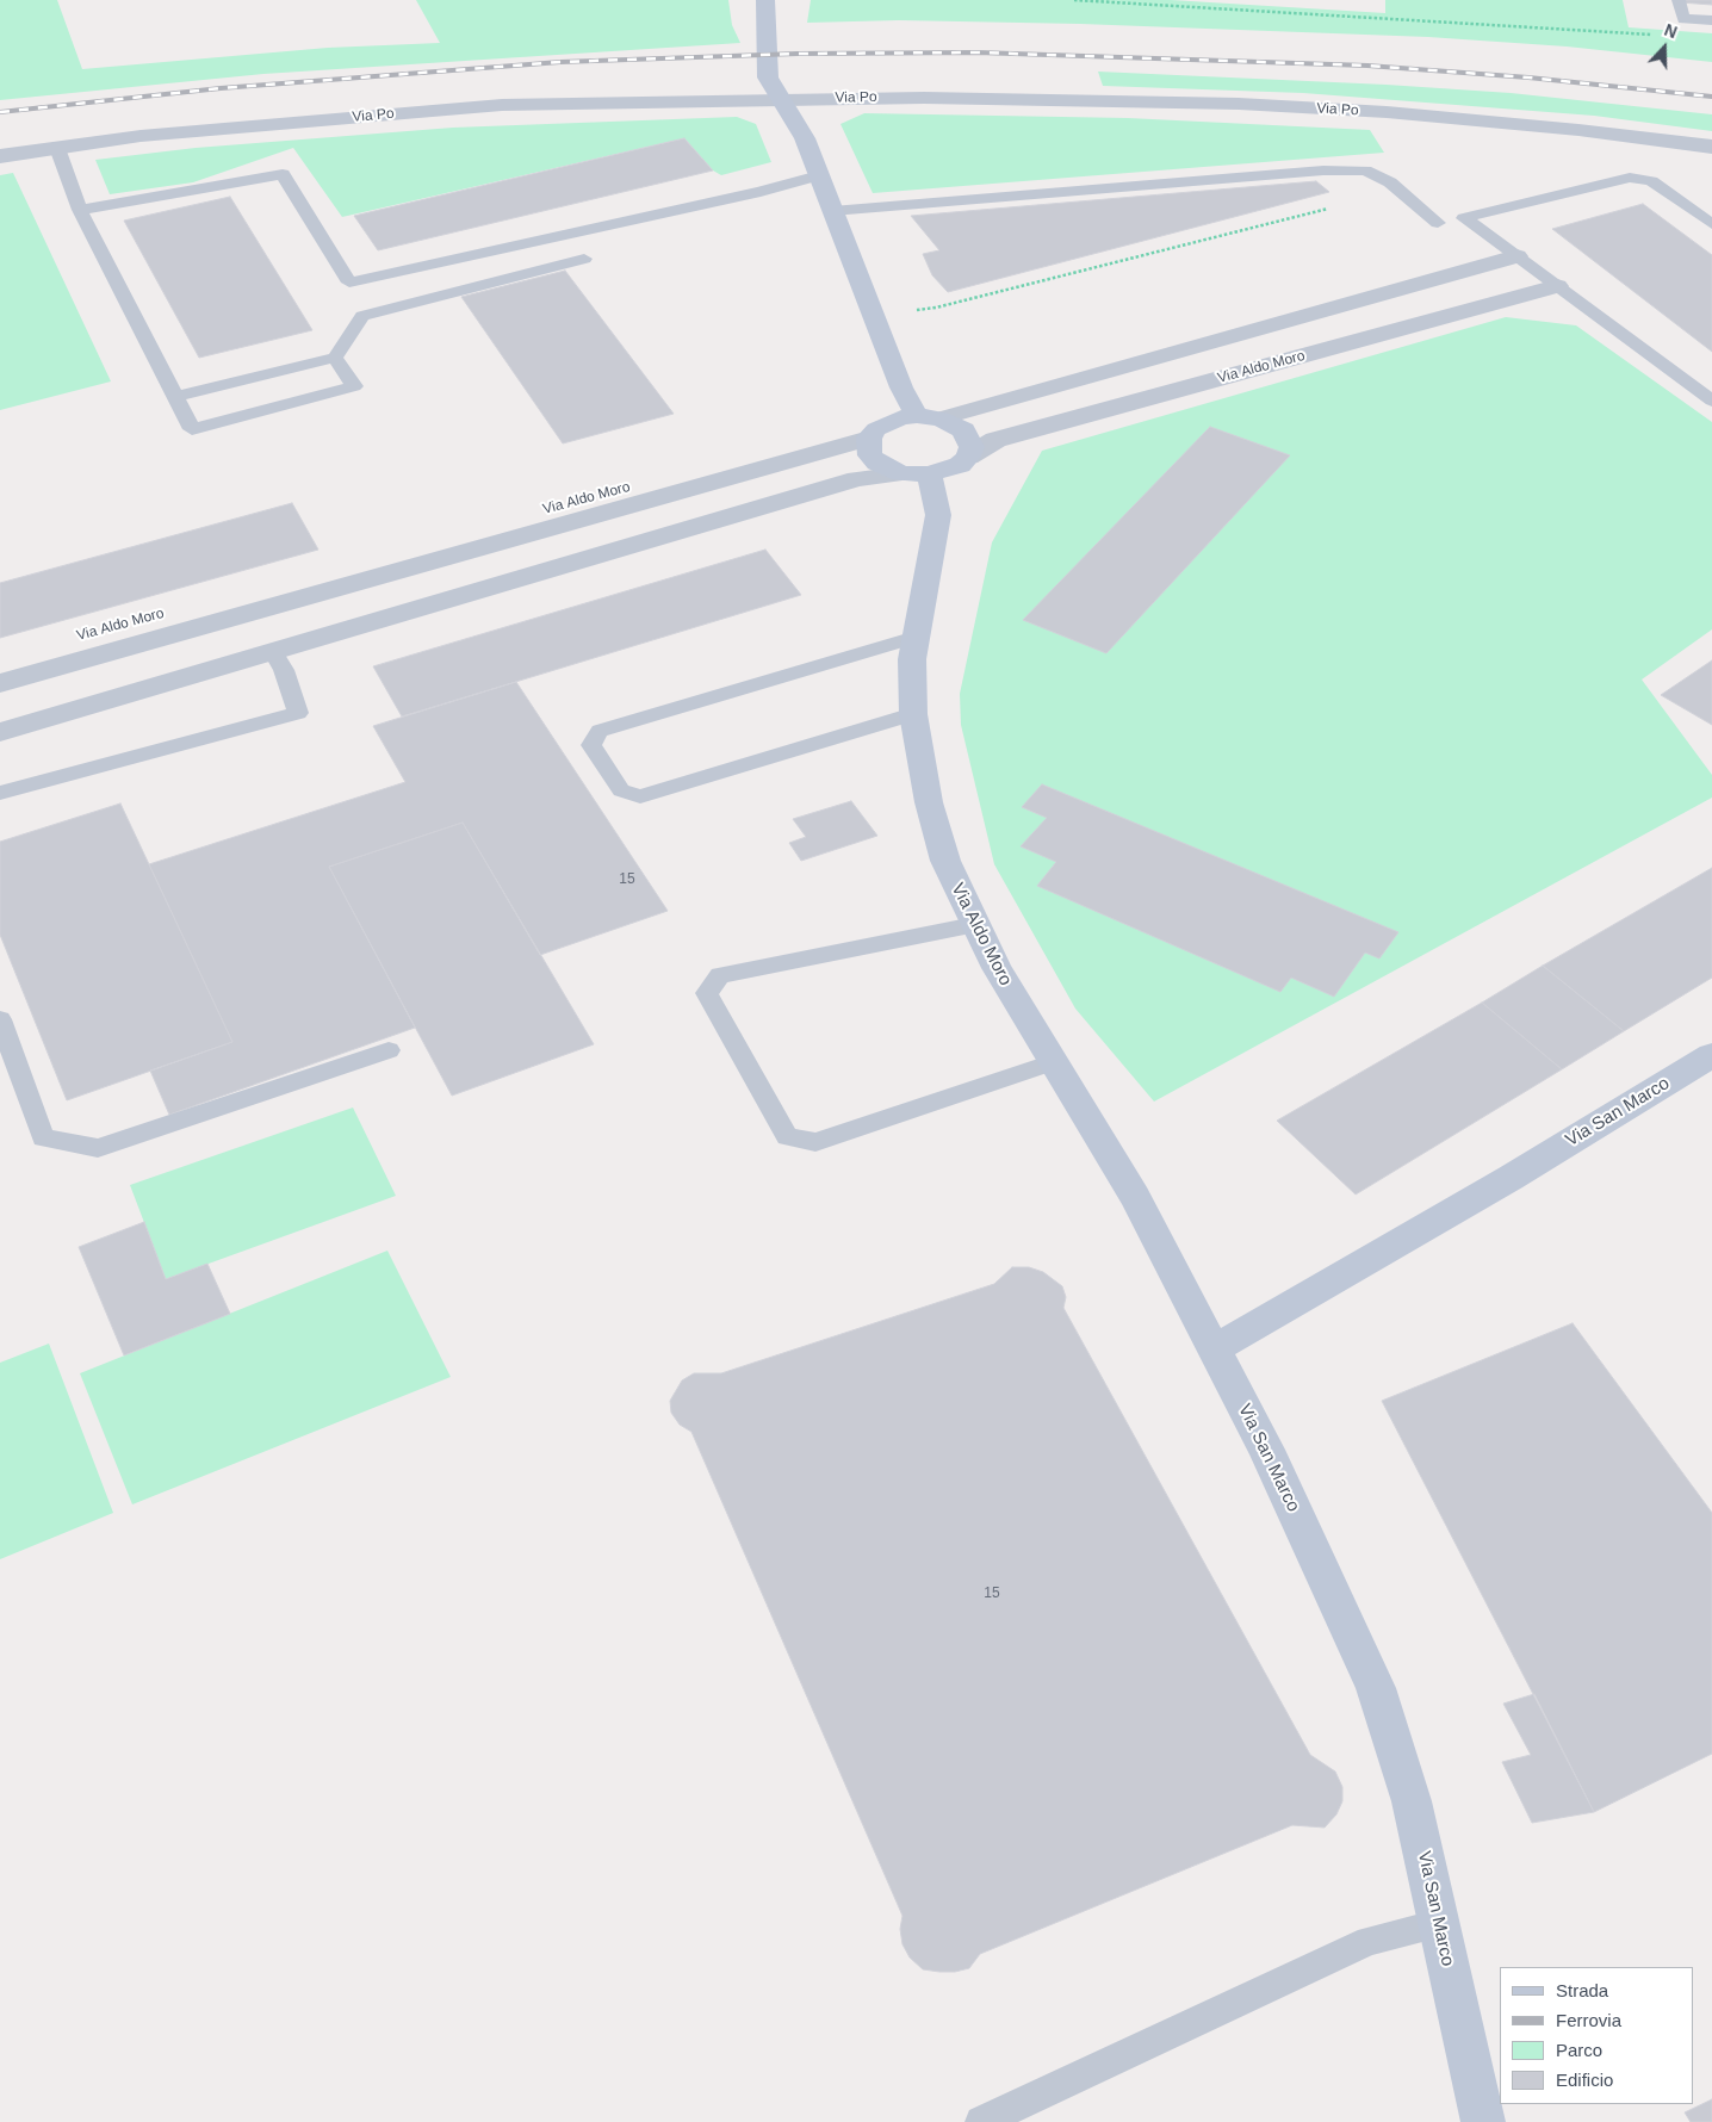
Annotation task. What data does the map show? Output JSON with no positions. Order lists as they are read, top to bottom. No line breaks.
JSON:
{"streets":{"street":["Via Po","Via Aldo Moro","Via San Marco"]},"crossings":[["Via Aldo Moro","Via San Marco"]],"house_numbers":["15","15"],"legend":["Strada","Ferrovia","Parco","Edificio"],"north":"top"}
